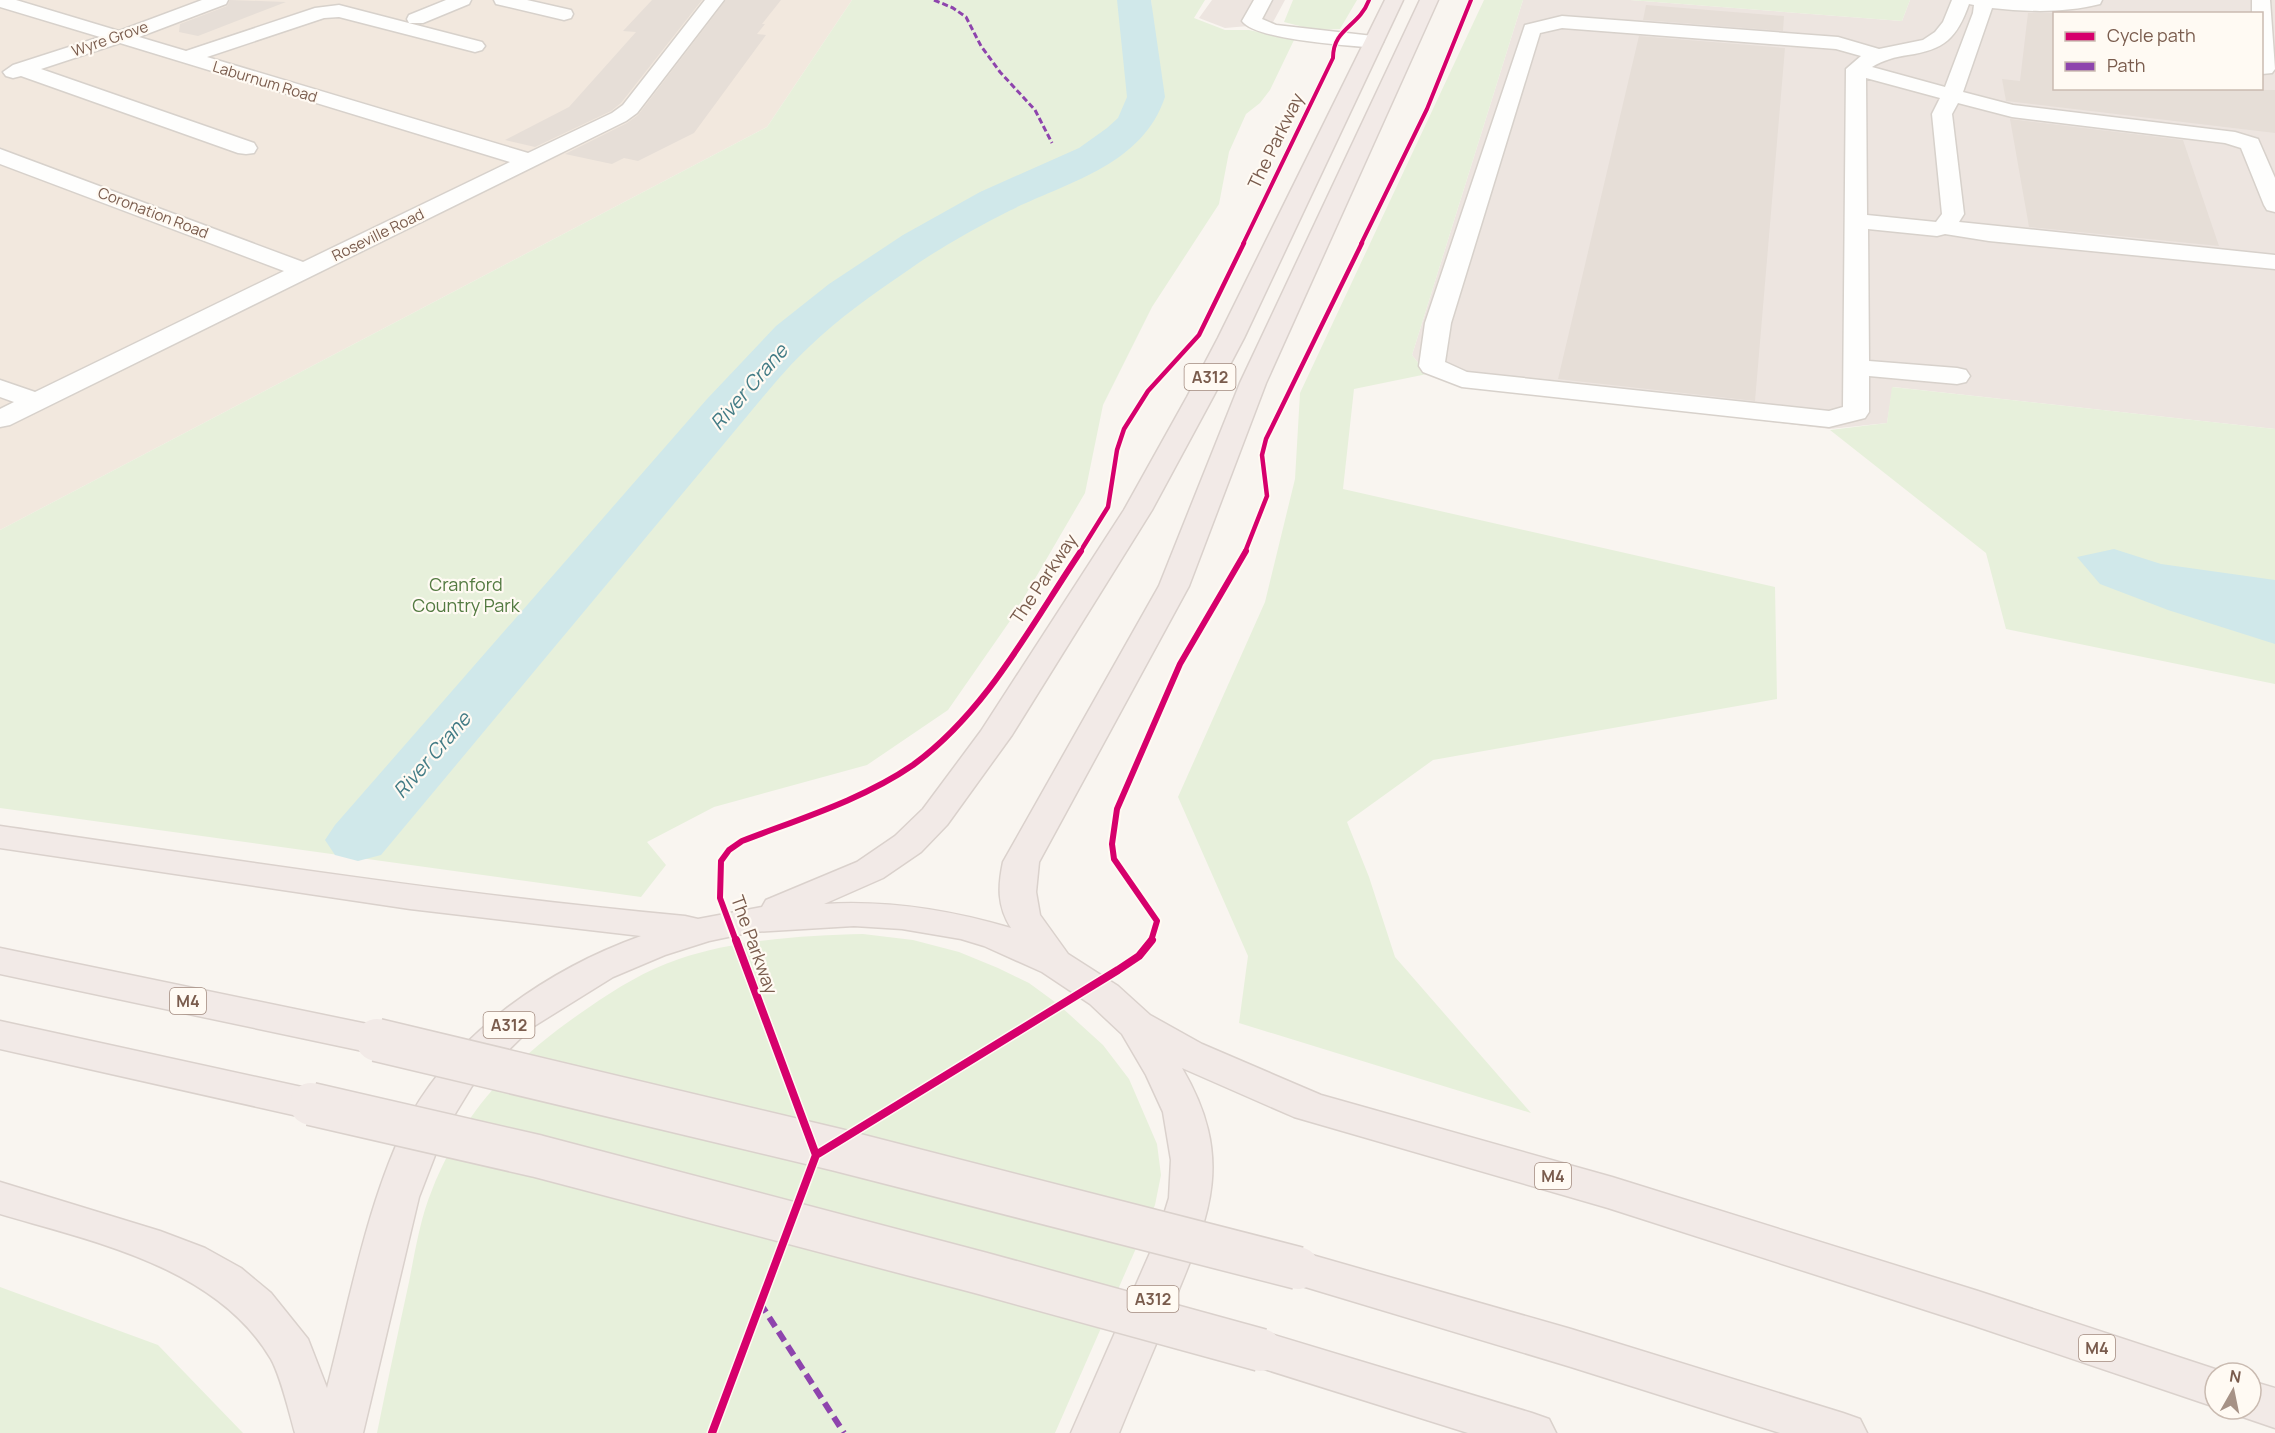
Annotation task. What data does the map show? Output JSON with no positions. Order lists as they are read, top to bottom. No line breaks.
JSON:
{"streets":{"highway":["The Parkway","A312","M4"],"street":["Wyre Grove","Laburnum Road","Coronation Road","Roseville Road"]},"crossings":[["Wyre Grove","Laburnum Road"],["Laburnum Road","Roseville Road"],["The Parkway","A312"],["Coronation Road","Roseville Road"],["A312","M4"]],"water":["River Crane"],"parks":["Cranford Country Park"],"legend":["Cycle path","Path"],"north":"top"}
